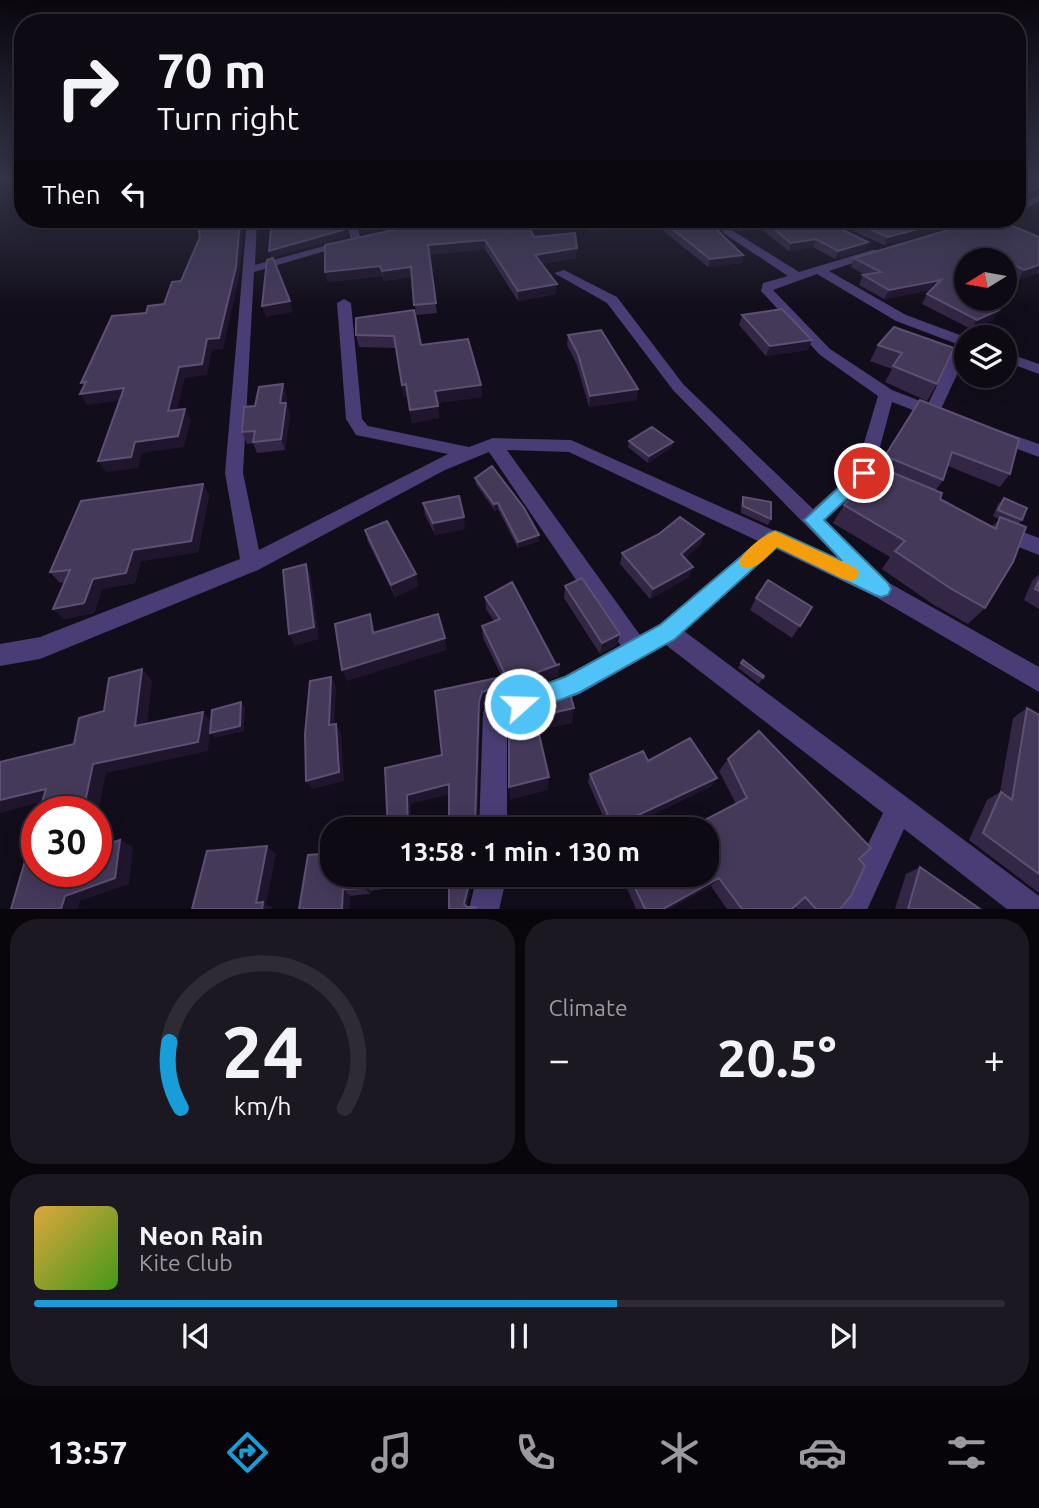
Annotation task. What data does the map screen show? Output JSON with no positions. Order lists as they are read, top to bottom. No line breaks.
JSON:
{"north":"left","page":{"turn":["70 m","Turn right"],"then":"Then","limit":"30","trip":"13:58 · 1 min · 130 m","tile":"Climate","heat":["−","20.5°","+"],"song":["Neon Rain","Kite Club"],"tabs":"13:57","gauge":["24","km/h"]}}
